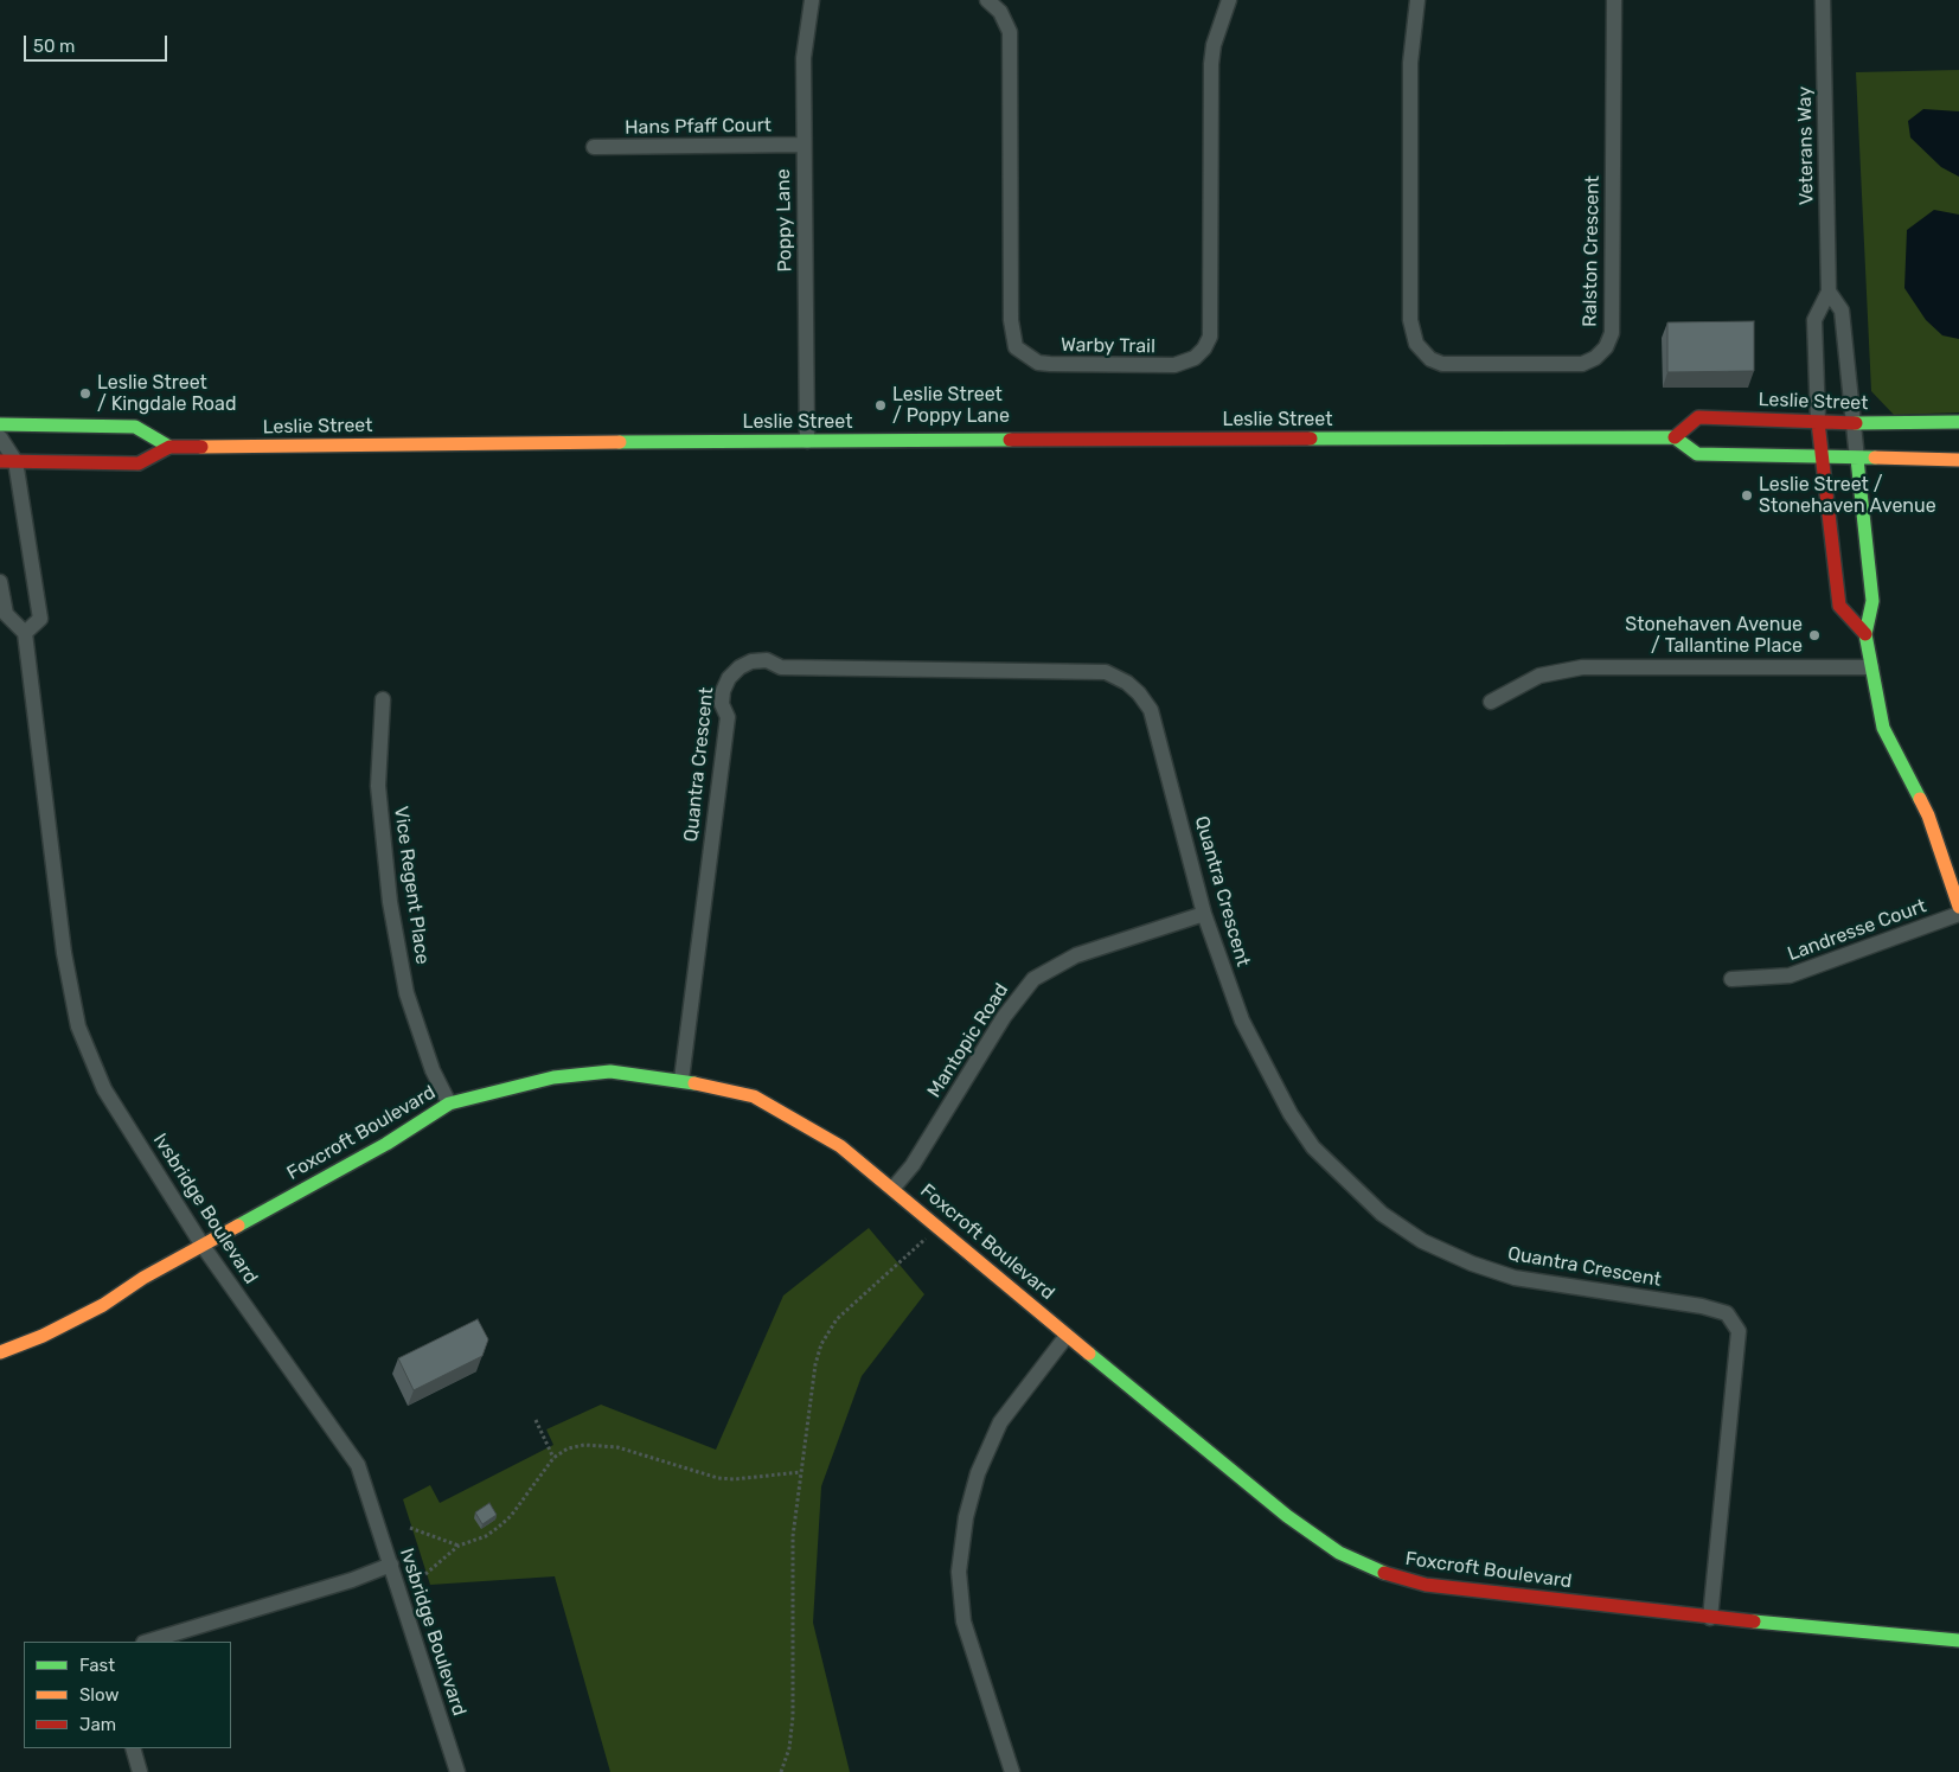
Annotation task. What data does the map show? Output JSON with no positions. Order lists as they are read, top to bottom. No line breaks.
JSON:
{"streets":{"street":["Hans Pfaff Court","Veterans Way","Poppy Lane","Ralston Crescent","Warby Trail","Leslie Street","Quantra Crescent","Vice Regent Place","Landresse Court","Mantopic Road","Foxcroft Boulevard","Ivsbridge Boulevard"]},"crossings":[["Hans Pfaff Court","Poppy Lane"],["Veterans Way","Leslie Street"],["Poppy Lane","Leslie Street"],["Quantra Crescent","Mantopic Road"],["Quantra Crescent","Foxcroft Boulevard"],["Vice Regent Place","Foxcroft Boulevard"],["Mantopic Road","Foxcroft Boulevard"],["Foxcroft Boulevard","Ivsbridge Boulevard"]],"places":["Leslie Street / Kingdale Road","Leslie Street / Poppy Lane","Leslie Street / Stonehaven Avenue","Stonehaven Avenue / Tallantine Place"],"legend":["Fast","Slow","Jam"],"scale_bar":"50 m"}
